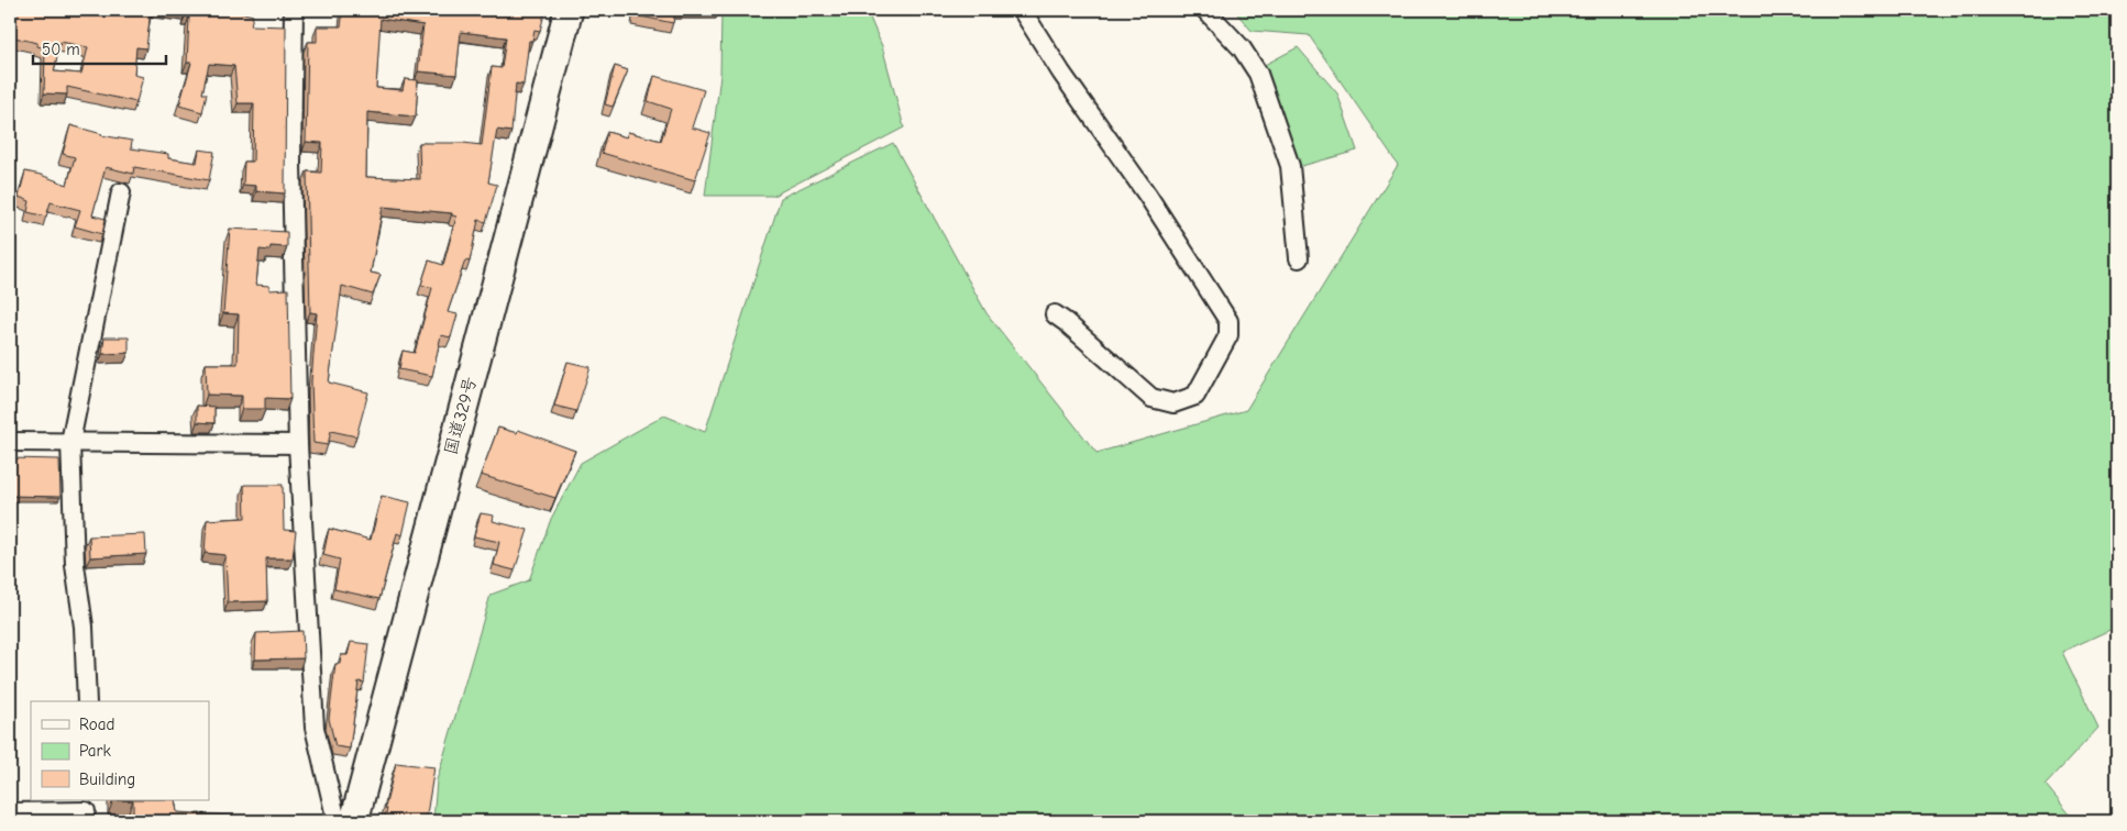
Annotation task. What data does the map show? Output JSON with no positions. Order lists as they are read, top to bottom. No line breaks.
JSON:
{"streets":{"highway":["国道329号"]},"legend":["Road","Park","Building"],"scale_bar":"50 m"}
